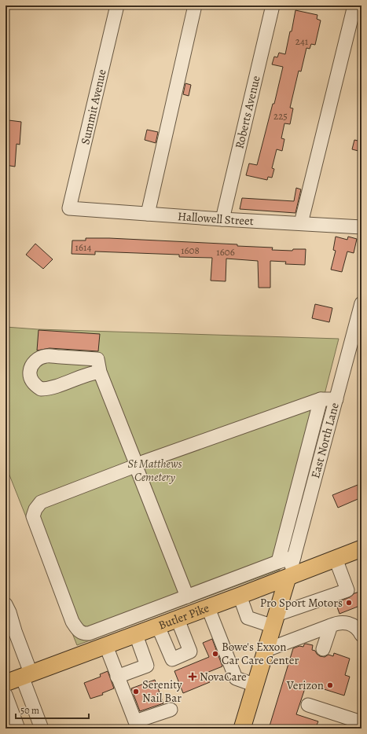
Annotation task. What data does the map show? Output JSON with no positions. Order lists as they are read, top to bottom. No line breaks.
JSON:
{"streets":{"main road":["Butler Pike"],"street":["Summit Avenue","Roberts Avenue","Hallowell Street","East North Lane"]},"crossings":[["Summit Avenue","Hallowell Street"],["Roberts Avenue","Hallowell Street"],["East North Lane","Butler Pike"]],"parks":["St Matthews Cemetery"],"places":{"other":["Pro Sport Motors","Bowe's Exxon Car Care Center","Verizon","Serenity Nail Bar"],"health":["NovaCare"]},"house_numbers":["241","225","1614","1608","1606"],"scale_bar":"50 m"}
